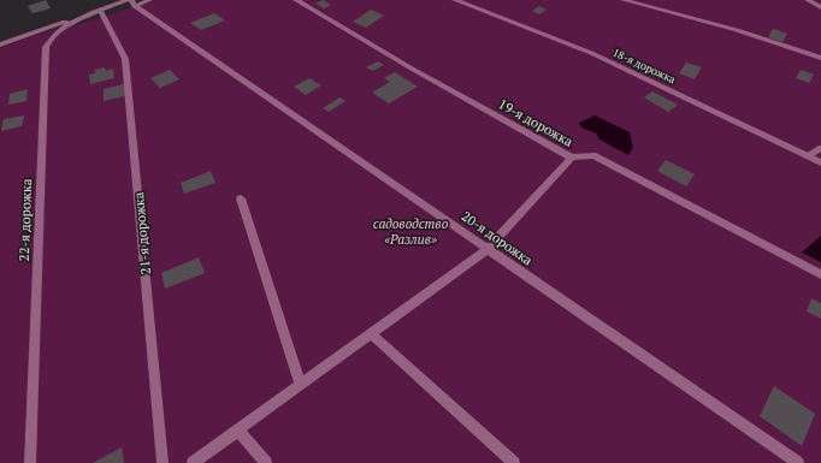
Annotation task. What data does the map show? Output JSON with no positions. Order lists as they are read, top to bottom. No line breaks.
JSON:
{"streets":{"street":["18-я дорожка","19-я дорожка","22-я дорожка","21-я дорожка","20-я дорожка"]},"crossings":[["22-я дорожка","21-я дорожка"]],"parks":["садоводство «Разлив»"]}
